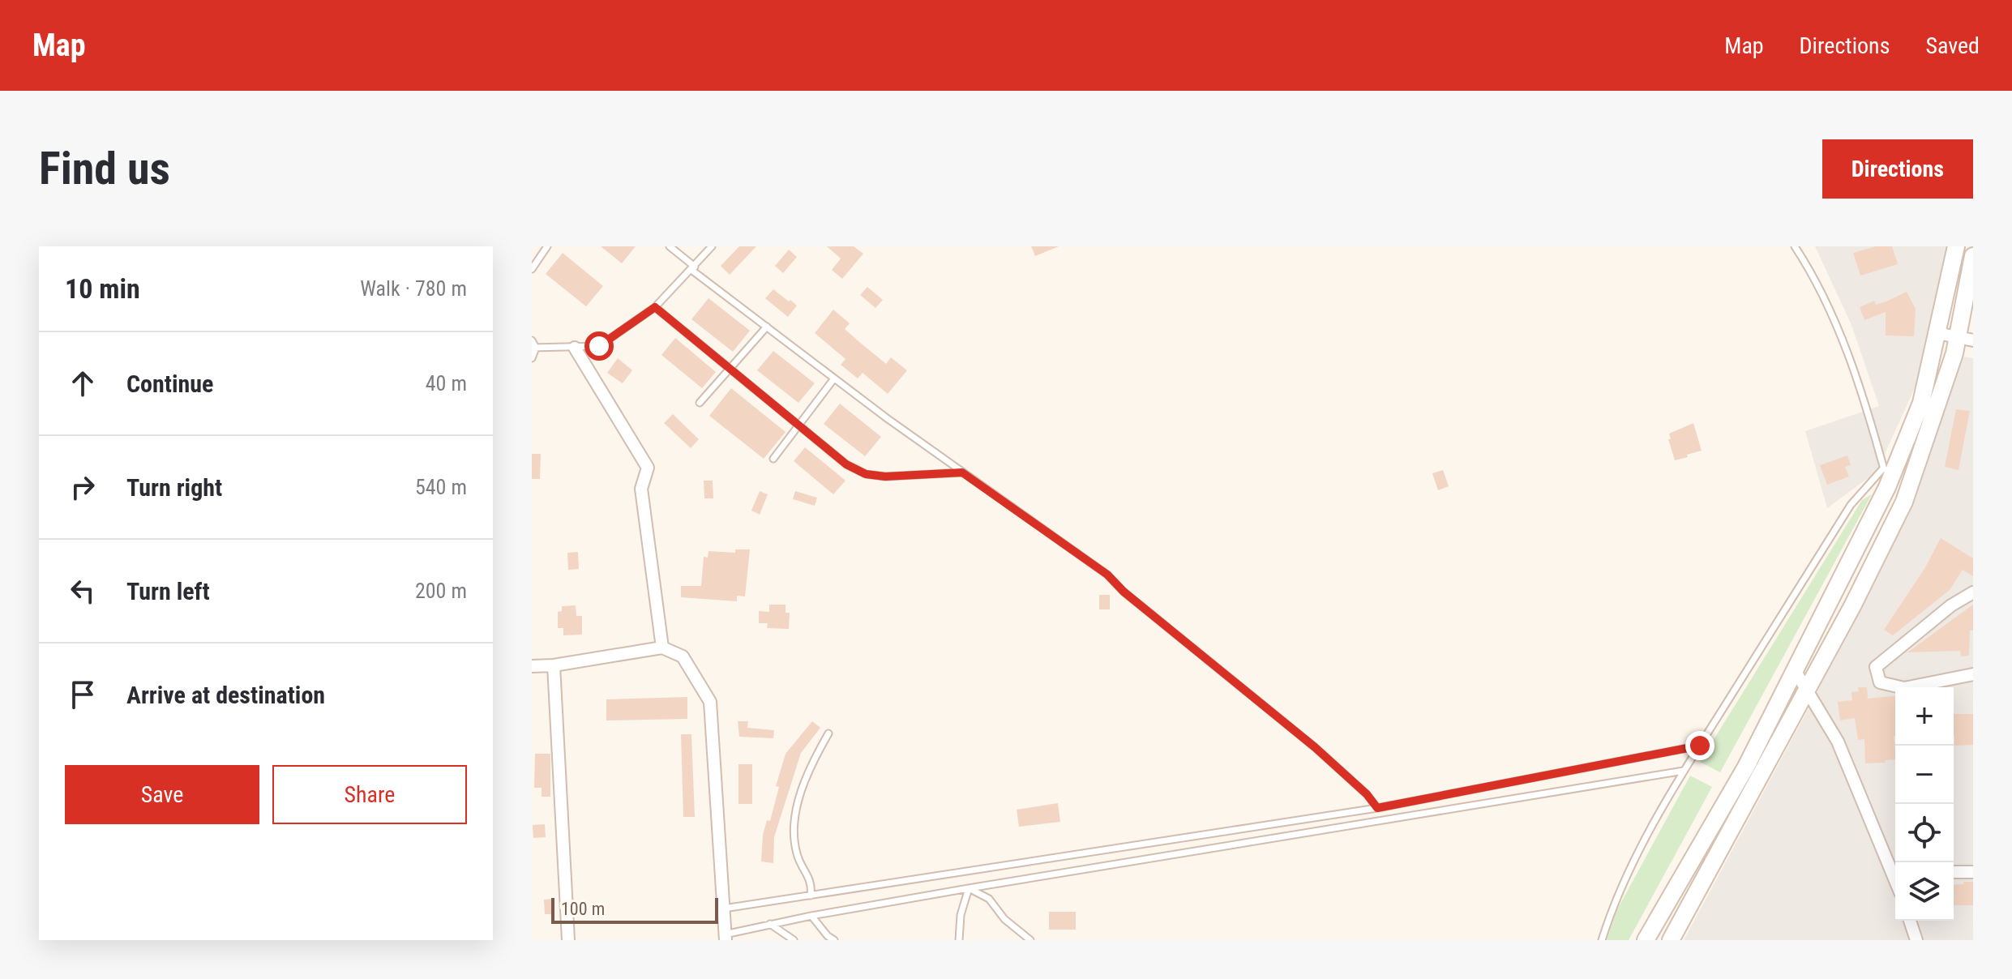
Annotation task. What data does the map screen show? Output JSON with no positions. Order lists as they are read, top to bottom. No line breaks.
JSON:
{"scale_bar":"100 m","page":{"header":"Map","nav":["Map","Directions","Saved"],"buttons":["Directions",["Save","Share"]],"title":"Find us","heading":["10 min","Walk · 780 m"],"list":[["Continue","40 m"],["Turn right","540 m"],["Turn left","200 m"],"Arrive at destination"],"map_buttons":["+","−"],"scale":"100 m"}}
